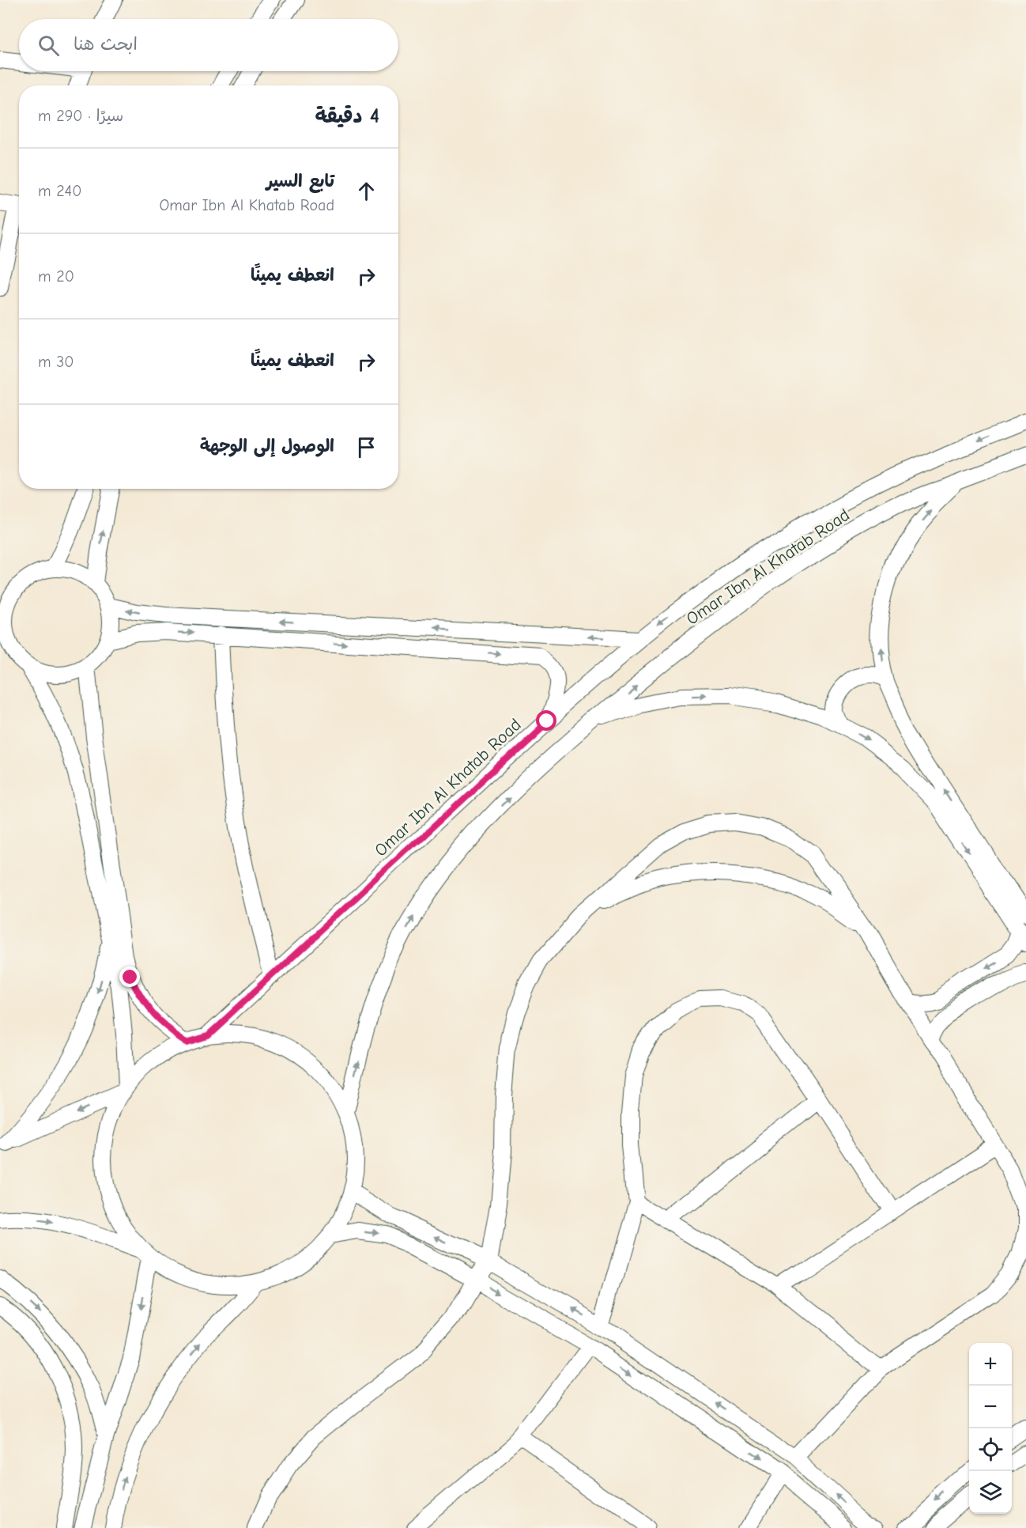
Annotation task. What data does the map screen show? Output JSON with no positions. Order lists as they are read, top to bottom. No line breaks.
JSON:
{"streets":{"street":["Omar Ibn Al Khatab Road"]},"page":{"search":"ابحث هنا","heading":["4 دقيقة","سيرًا · 290 m"],"list":[["تابع السير","Omar Ibn Al Khatab Road","240 m"],["انعطف يمينًا","20 m"],["انعطف يمينًا","30 m"],"الوصول إلى الوجهة"],"map_buttons":["+","−"]}}
